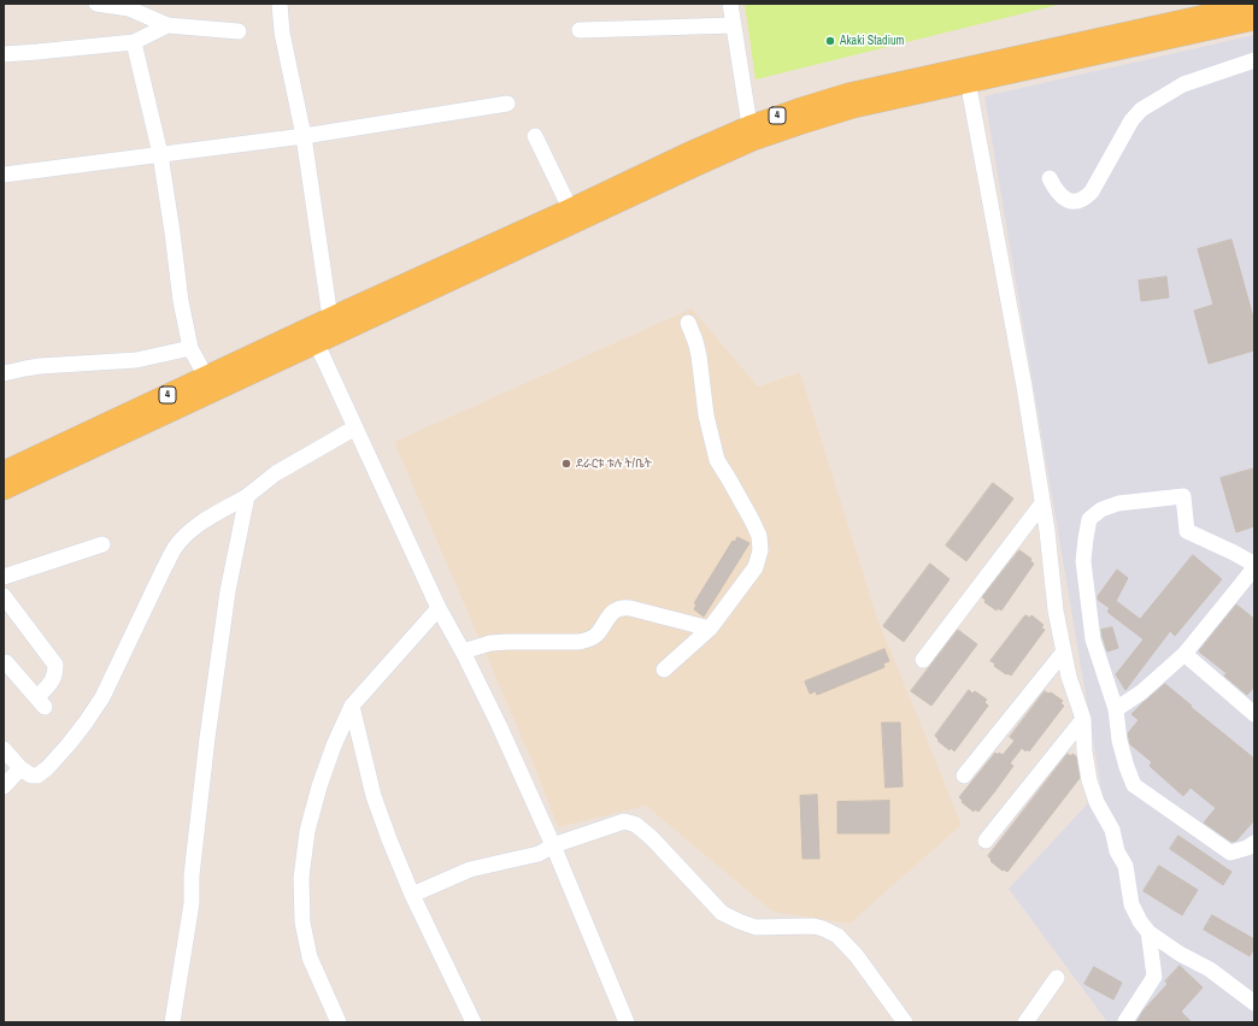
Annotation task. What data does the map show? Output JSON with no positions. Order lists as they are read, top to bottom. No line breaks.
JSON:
{"streets":{"main road":["4"]},"places":["Akaki Stadium","ደራርቱ ቱሉ ት/ቤት"]}
